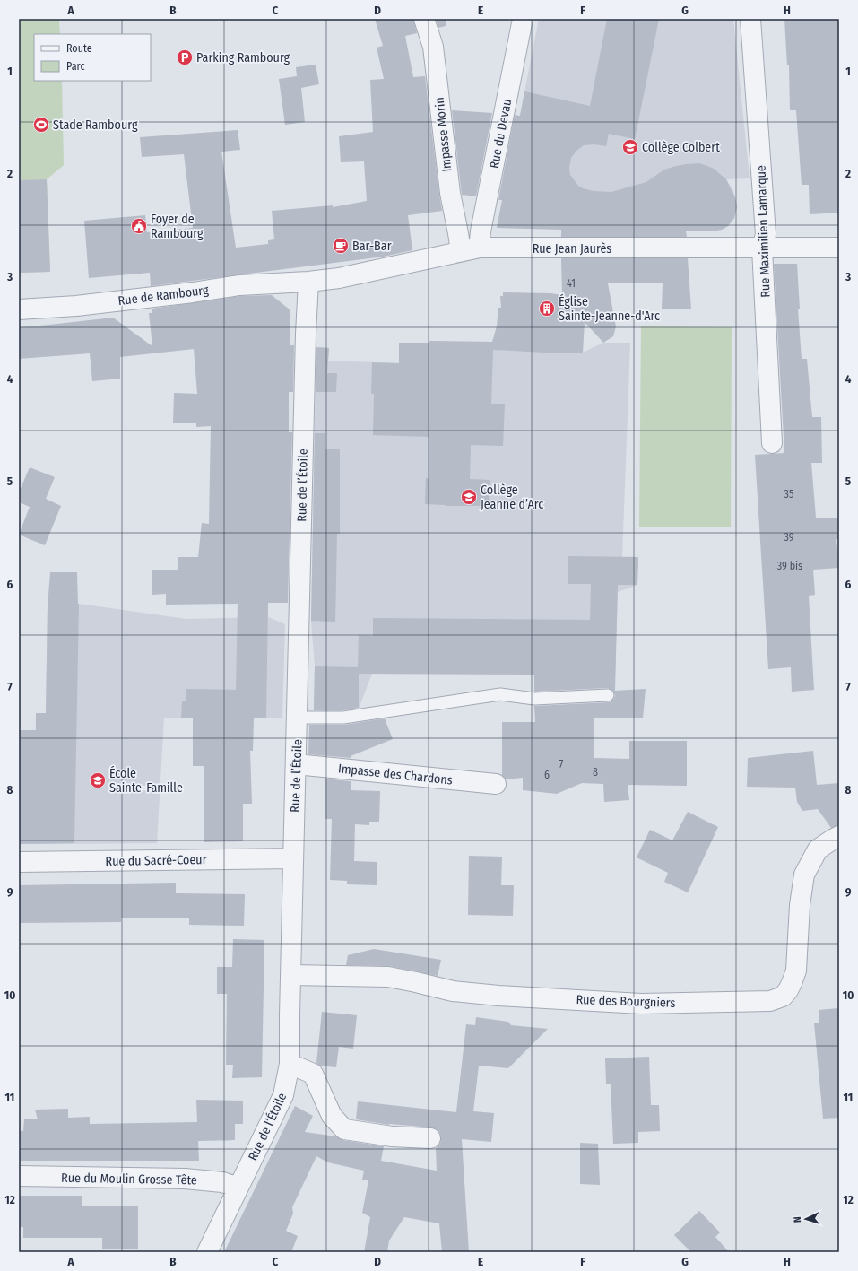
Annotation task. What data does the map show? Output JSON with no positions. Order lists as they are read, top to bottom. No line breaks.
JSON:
{"streets":{"street":["Rue du Devau","Impasse Morin","Rue Maximilien Lamarque","Rue Jean Jaurès","Rue de Rambourg","Rue de l’Étoile","Impasse des Chardons","Rue du Sacré-Coeur","Rue des Bourgniers","Rue du Moulin Grosse Tête"]},"crossings":[["Rue du Devau","Rue Jean Jaurès"],["Impasse Morin","Rue Jean Jaurès"],["Rue Maximilien Lamarque","Rue Jean Jaurès"],["Rue Jean Jaurès","Rue de Rambourg"],["Rue Jean Jaurès","Rue de l’Étoile"],["Rue de Rambourg","Rue de l’Étoile"],["Rue de l’Étoile","Impasse des Chardons"],["Rue de l’Étoile","Rue du Sacré-Coeur"],["Rue de l’Étoile","Rue des Bourgniers"],["Rue de l’Étoile","Rue du Moulin Grosse Tête"]],"places":{"parking":["Parking Rambourg"],"sports":["Stade Rambourg"],"school or university":["Collège Colbert","Collège Jeanne d’Arc","École Sainte-Famille"],"public building":["Foyer de Rambourg"],"cafe":["Bar-Bar"],"building":["Église Sainte-Jeanne-d'Arc"]},"house_numbers":["41","35","39","39 bis","7","8","6"],"legend":["Route","Parc"],"north":"left","grid":{"columns":["A","B","C","D","E","F","G","H"],"rows":["1","2","3","4","5","6","7","8","9","10","11","12"]}}
